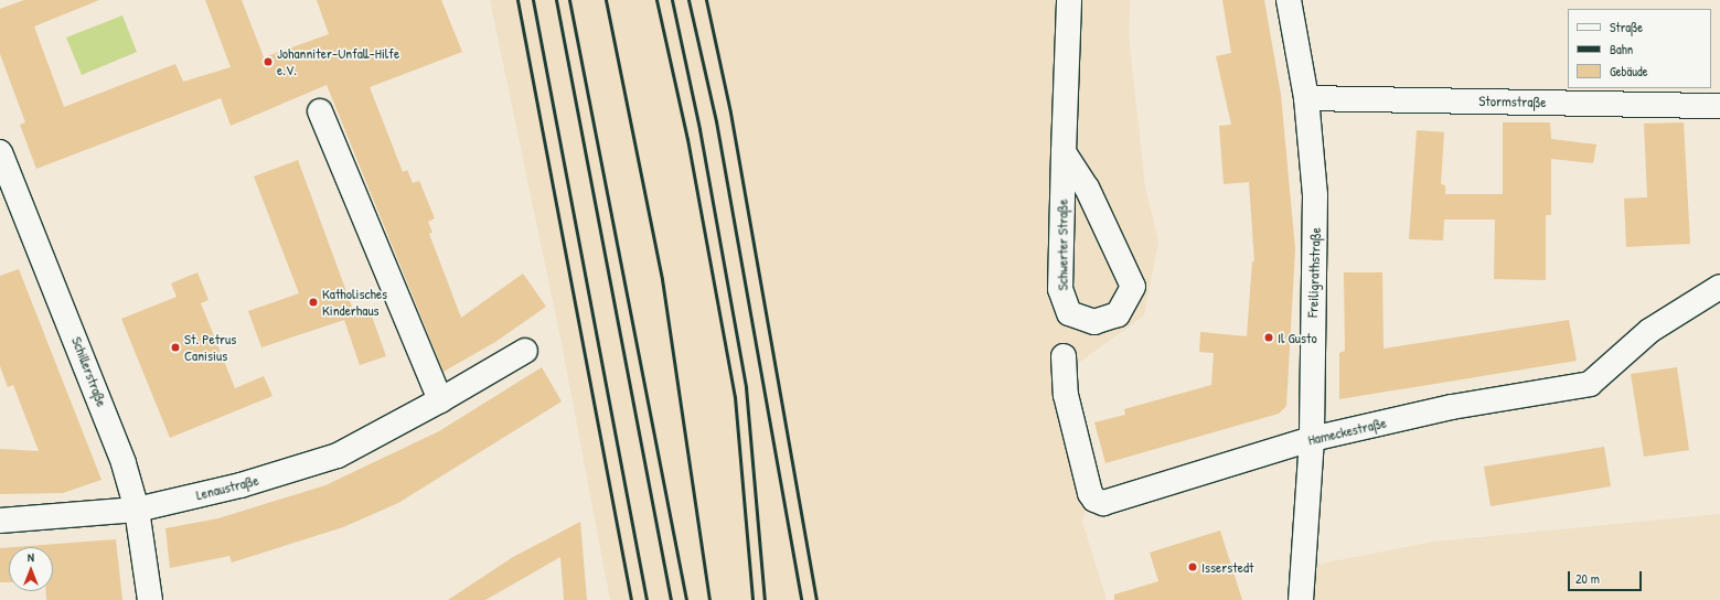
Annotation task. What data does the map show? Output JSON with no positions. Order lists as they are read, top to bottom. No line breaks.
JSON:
{"streets":{"street":["Stormstraße","Schwerter Straße","Freiligrathstraße","Schillerstraße","Hameckestraße","Lenaustraße"]},"crossings":[["Stormstraße","Freiligrathstraße"],["Freiligrathstraße","Hameckestraße"],["Schillerstraße","Lenaustraße"]],"places":["Johanniter-Unfall-Hilfe e.V.","Katholisches Kinderhaus","Il Gusto","St. Petrus Canisius","Isserstedt"],"legend":["Straße","Bahn","Gebäude"],"scale_bar":"20 m","north":"top"}
